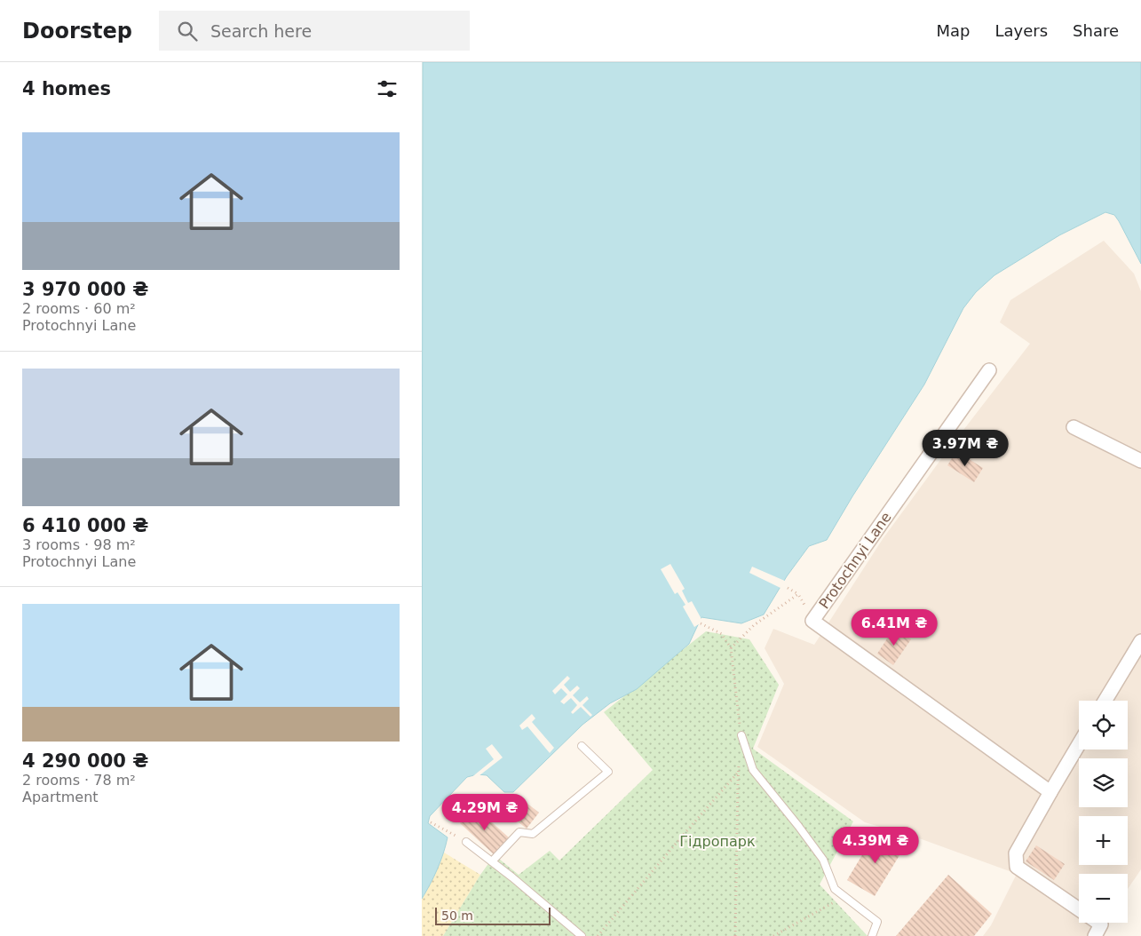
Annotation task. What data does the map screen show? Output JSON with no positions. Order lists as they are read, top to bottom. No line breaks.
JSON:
{"streets":{"street":["Protochnyi Lane"]},"parks":["Гідропарк"],"scale_bar":"50 m","page":{"header":"Doorstep","search":"Search here","nav":["Map","Layers","Share"],"heading":"4 homes","list":[{"name":"3 970 000 ₴","note":"2 rooms · 60 m² · Protochnyi Lane"},{"name":"6 410 000 ₴","note":"3 rooms · 98 m² · Protochnyi Lane"},{"name":"4 290 000 ₴","note":"2 rooms · 78 m² · Apartment"}],"price":["3.97M ₴","6.41M ₴","4.29M ₴","4.39M ₴"],"map_buttons":["+","−"],"scale":"50 m"}}
